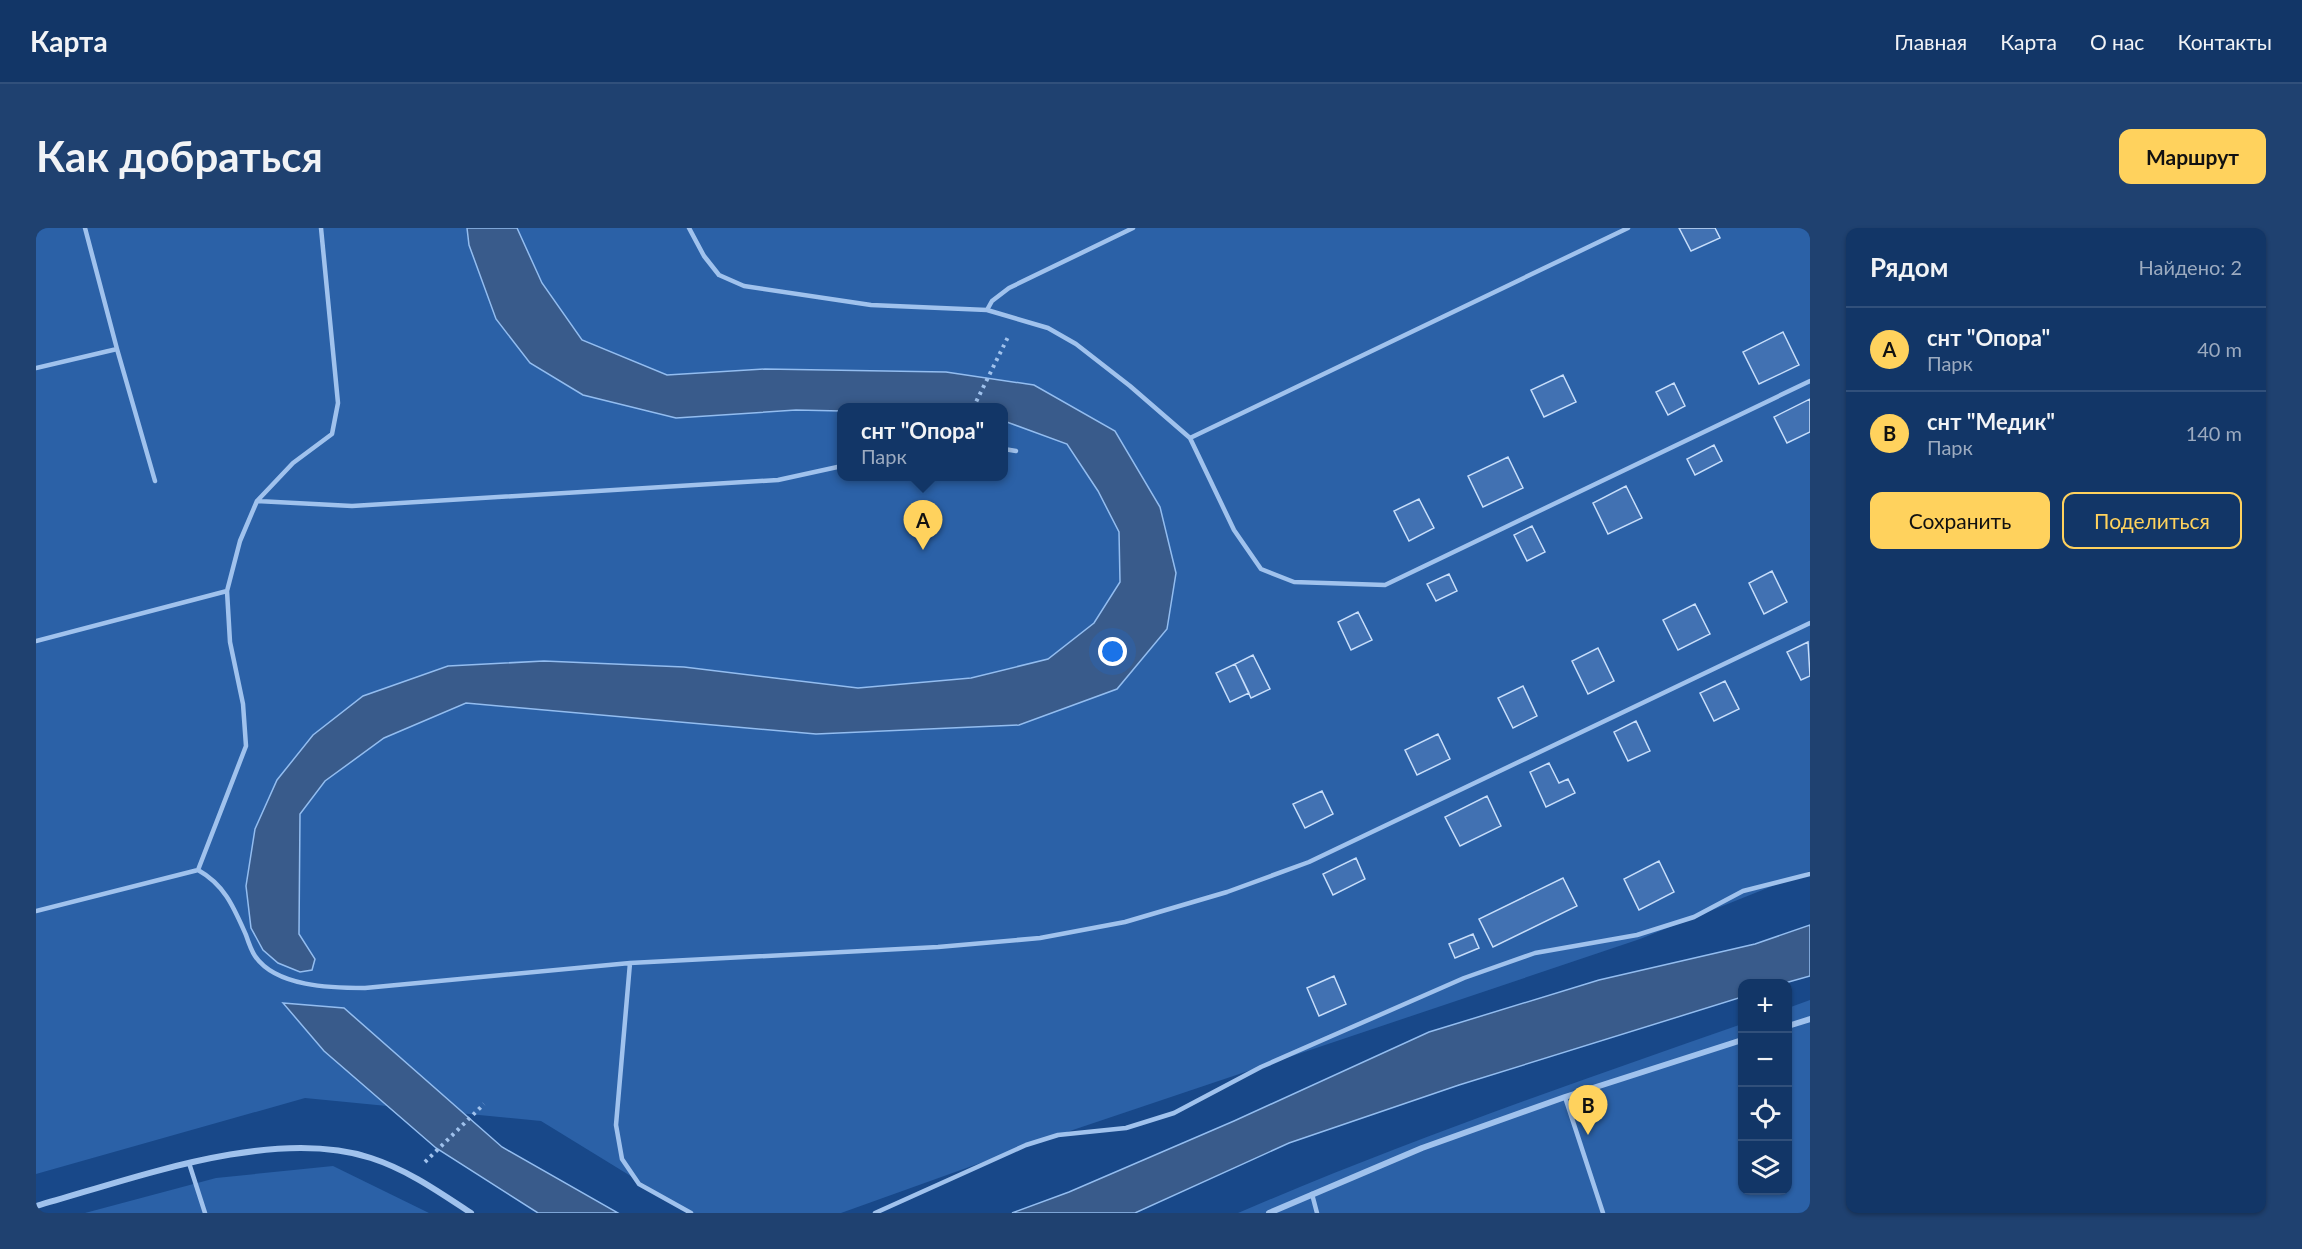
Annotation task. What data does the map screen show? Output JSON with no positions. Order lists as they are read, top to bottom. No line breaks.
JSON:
{"page":{"header":"Карта","nav":["Главная","Карта","О нас","Контакты"],"buttons":["Маршрут",["Сохранить","Поделиться"]],"title":"Как добраться","heading":["Рядом","Найдено: 2"],"list":[{"mark":"A","name":"снт \"Опора\"","note":"Парк","value":"40 m"},{"mark":"B","name":"снт \"Медик\"","note":"Парк","value":"140 m"}],"popup":["снт \"Опора\"","Парк"],"pins":["A","B"],"map_buttons":["+","−"]}}
